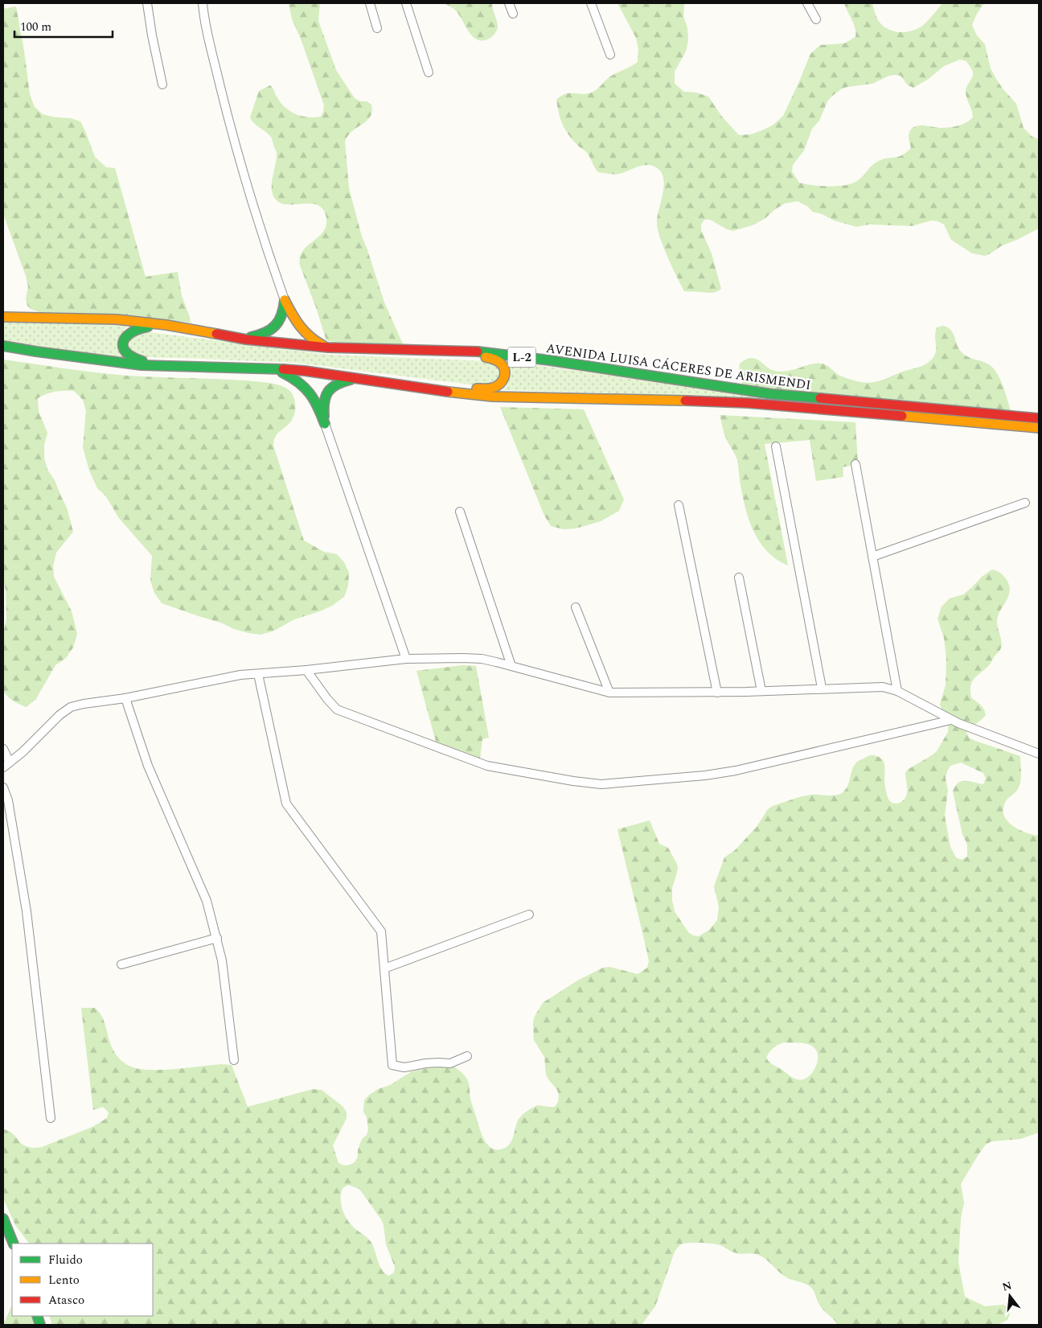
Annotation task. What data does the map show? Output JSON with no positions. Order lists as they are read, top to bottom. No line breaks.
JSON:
{"streets":{"main road":["L-2","AVENIDA LUISA CÁCERES DE ARISMENDI"]},"legend":["Fluido","Lento","Atasco"],"scale_bar":"100 m","north":"top"}
